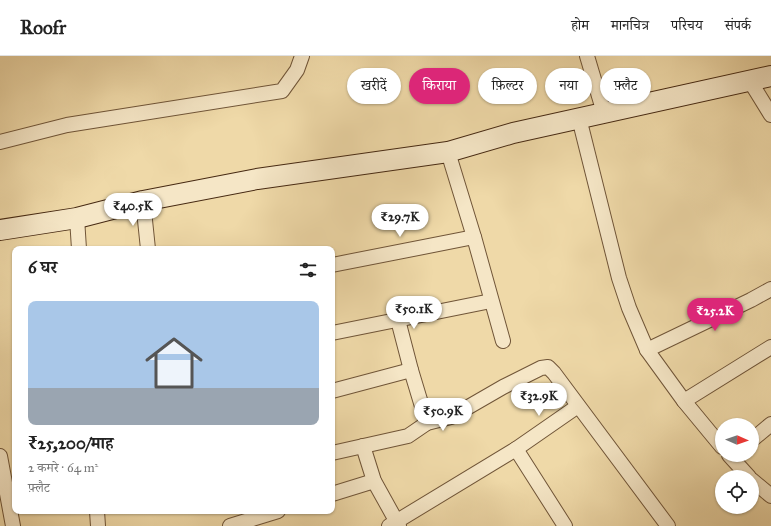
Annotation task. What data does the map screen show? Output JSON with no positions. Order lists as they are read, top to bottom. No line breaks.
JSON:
{"north":"right","page":{"header":"Roofr","nav":["होम","मानचित्र","परिचय","संपर्क"],"chip":["खरीदें","किराया","फ़िल्टर","नया","फ़्लैट"],"price":["₹40.5K","₹29.7K","₹50.1K","₹25.2K","₹32.9K","₹50.9K"],"heading":"6 घर","list":[{"name":"₹25,200/माह","note":"2 कमरे · 64 m² · फ़्लैट"}]}}
